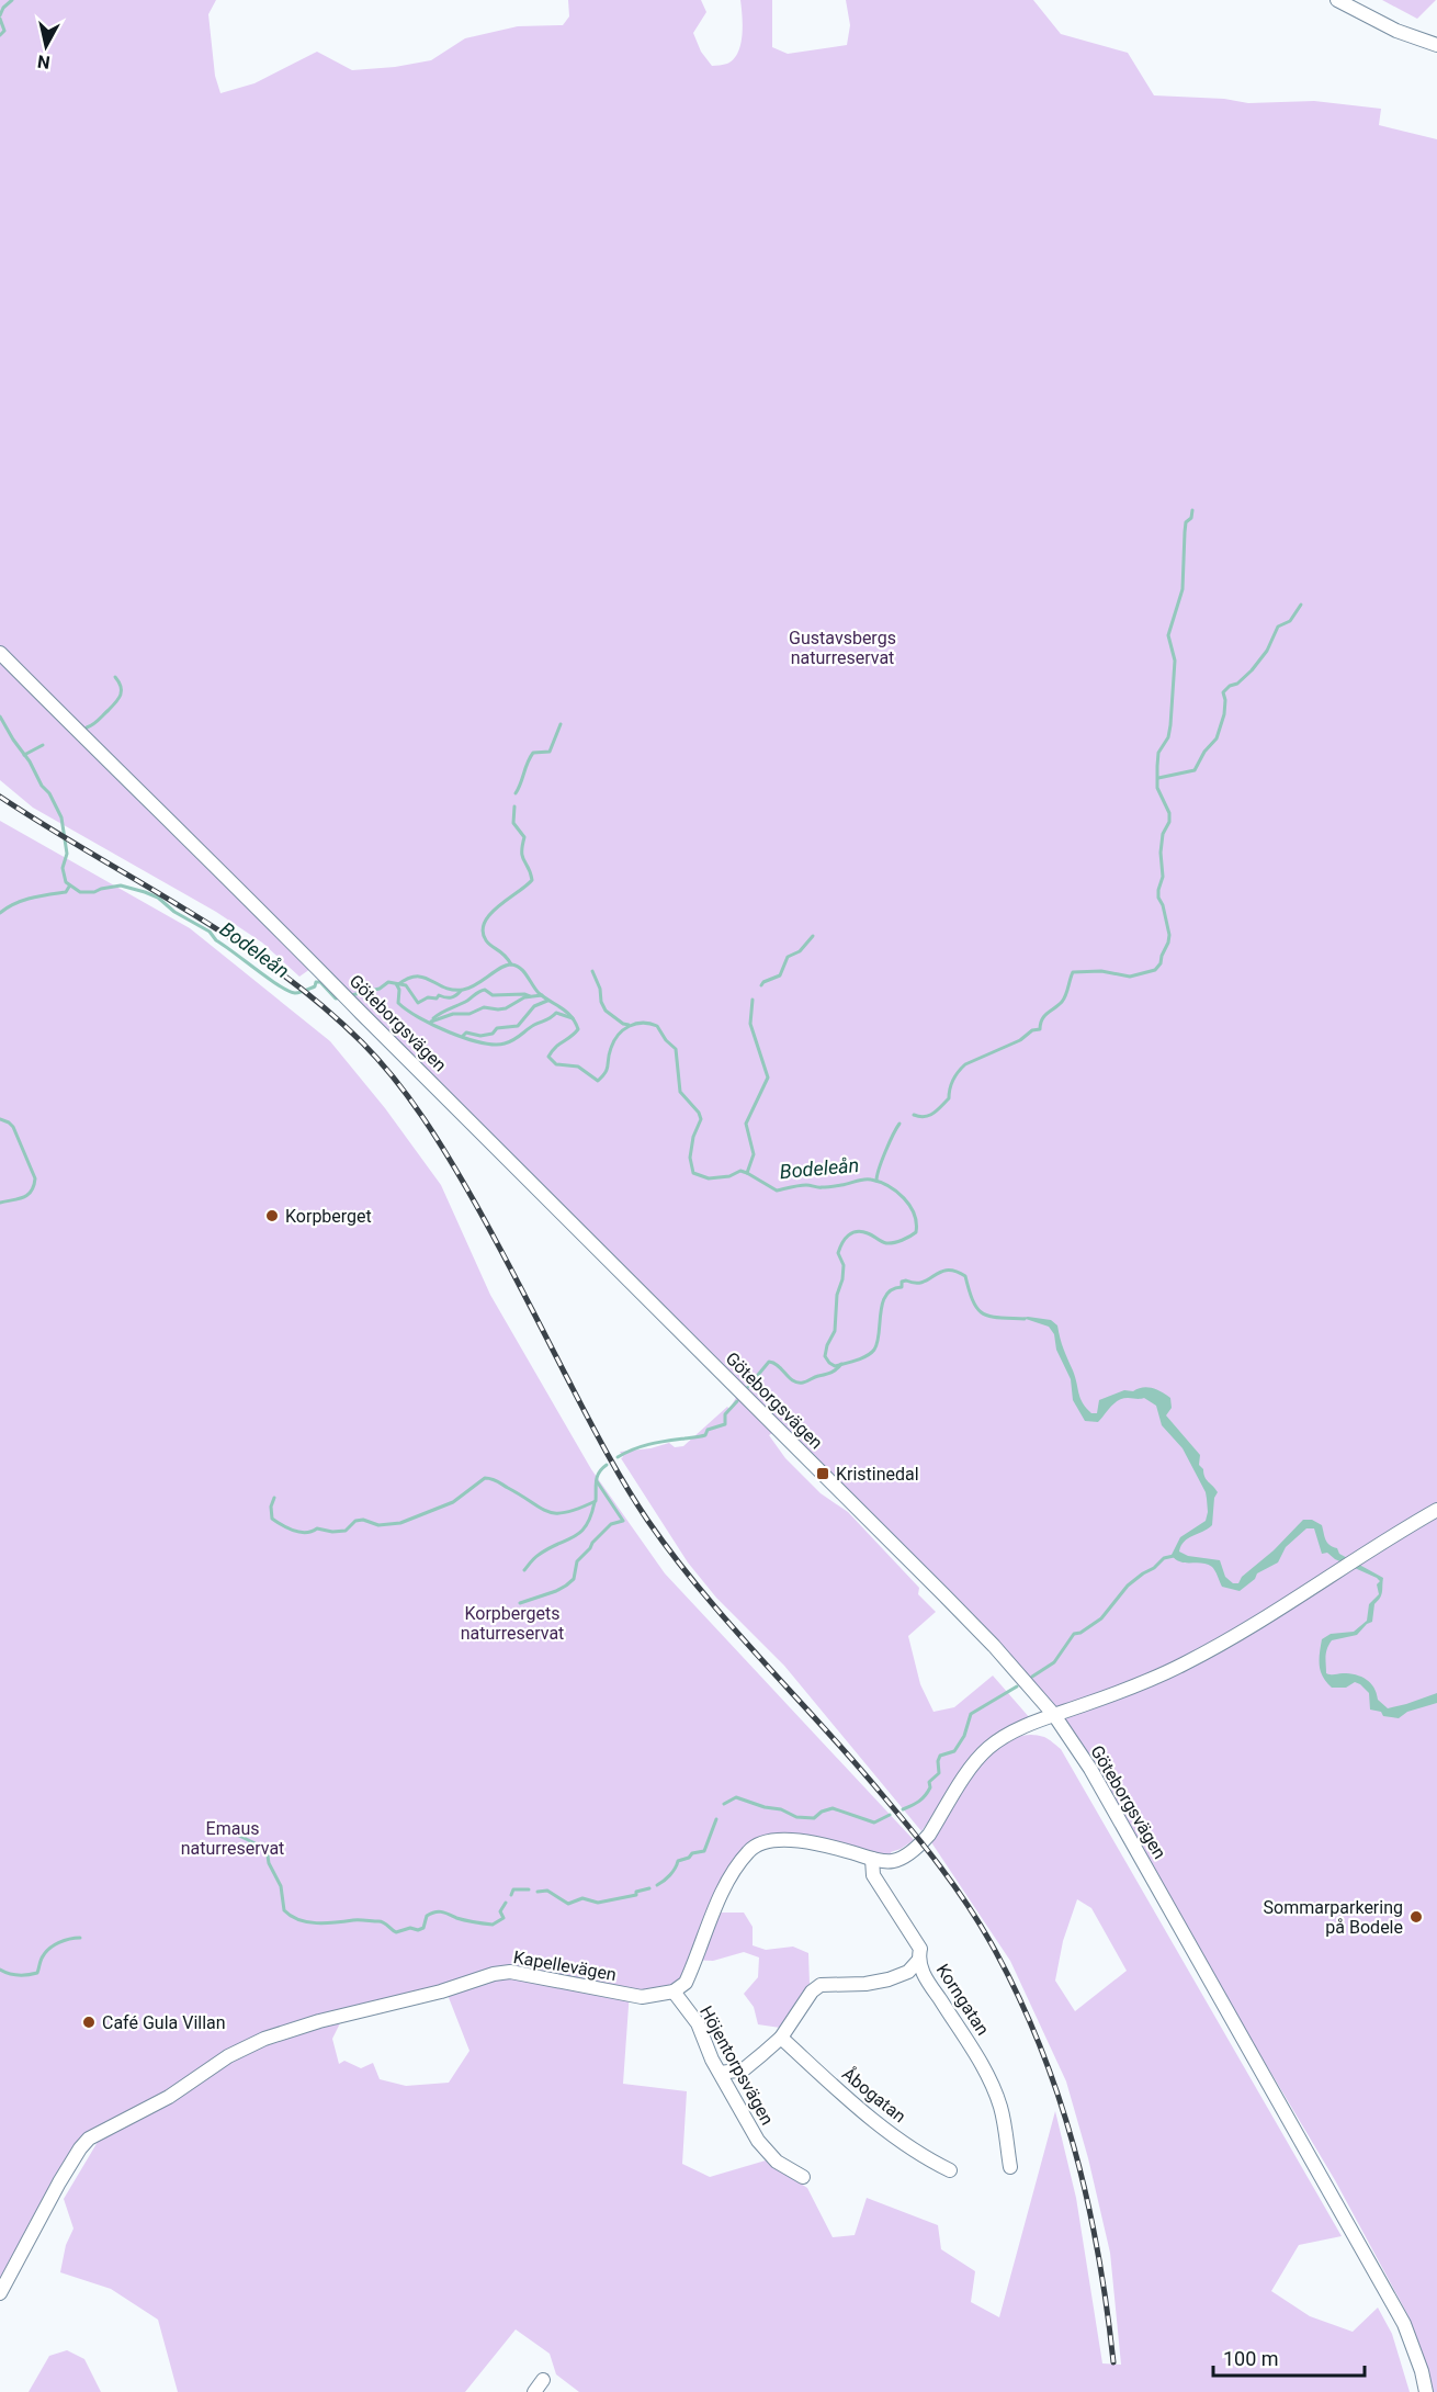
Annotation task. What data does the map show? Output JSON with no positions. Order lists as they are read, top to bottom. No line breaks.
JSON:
{"streets":{"street":["Göteborgsvägen","Kapellevägen","Korngatan","Höjentorpsvägen","Åbogatan"]},"crossings":[["Kapellevägen","Höjentorpsvägen"]],"water":["Bodeleån"],"parks":["Gustavsbergs naturreservat","Korpbergets naturreservat","Emaus naturreservat"],"places":{"other":["Korpberget","Sommarparkering på Bodele","Café Gula Villan"],"transit":["Kristinedal"]},"scale_bar":"100 m","north":"bottom"}
